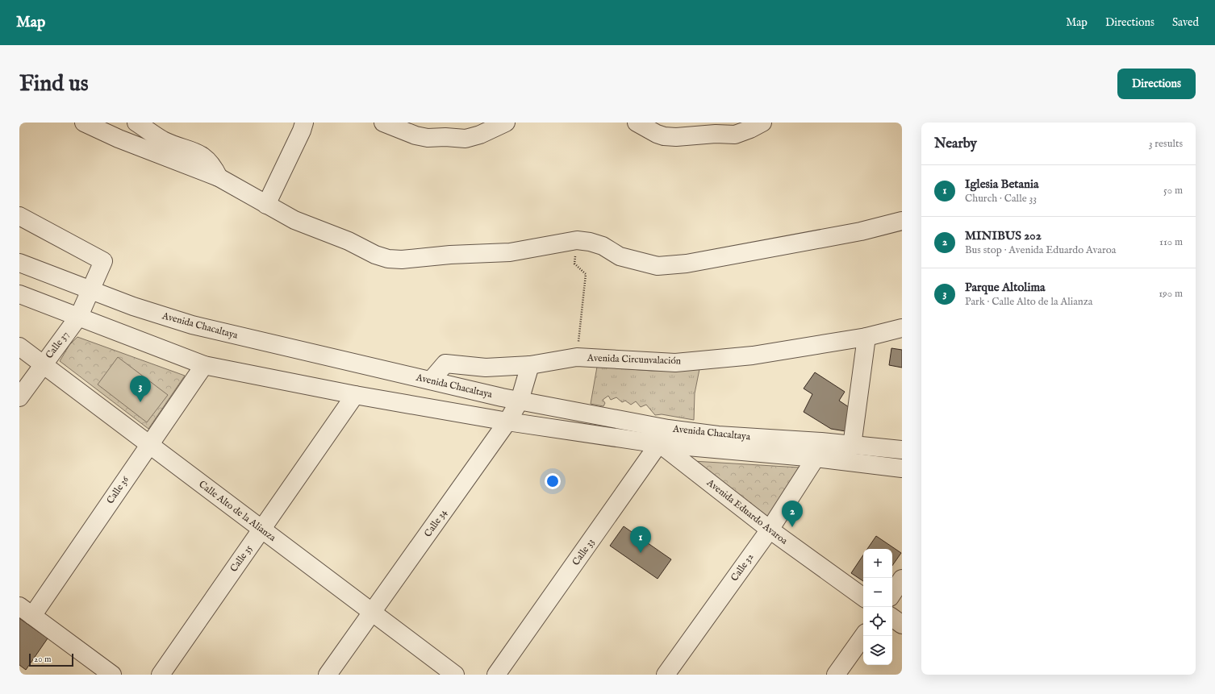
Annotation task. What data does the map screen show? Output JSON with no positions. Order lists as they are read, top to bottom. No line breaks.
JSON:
{"streets":{"street":["Avenida Chacaltaya","Calle 37","Avenida Circunvalación","Calle 36","Calle Alto de la Alianza","Avenida Eduardo Avaroa","Calle 34","Calle 33","Calle 35","Calle 32"]},"crossings":[["Avenida Chacaltaya","Calle 37"],["Avenida Chacaltaya","Avenida Circunvalación"],["Avenida Chacaltaya","Avenida Eduardo Avaroa"],["Avenida Chacaltaya","Calle 34"],["Avenida Chacaltaya","Calle 33"],["Calle 37","Calle Alto de la Alianza"],["Avenida Circunvalación","Calle 34"],["Calle 36","Calle Alto de la Alianza"],["Calle Alto de la Alianza","Calle 34"],["Calle Alto de la Alianza","Calle 35"],["Avenida Eduardo Avaroa","Calle 33"],["Avenida Eduardo Avaroa","Calle 32"]],"scale_bar":"20 m","page":{"header":"Map","nav":["Map","Directions","Saved"],"buttons":"Directions","title":"Find us","heading":["Nearby","3 results"],"list":[{"mark":"1","name":"Iglesia Betania","note":"Church · Calle 33","value":"50 m"},{"mark":"2","name":"MINIBUS 202","note":"Bus stop · Avenida Eduardo Avaroa","value":"110 m"},{"mark":"3","name":"Parque Altolima","note":"Park · Calle Alto de la Alianza","value":"190 m"}],"pins":["3","2","1"],"map_buttons":["+","−"],"scale":"20 m"}}
